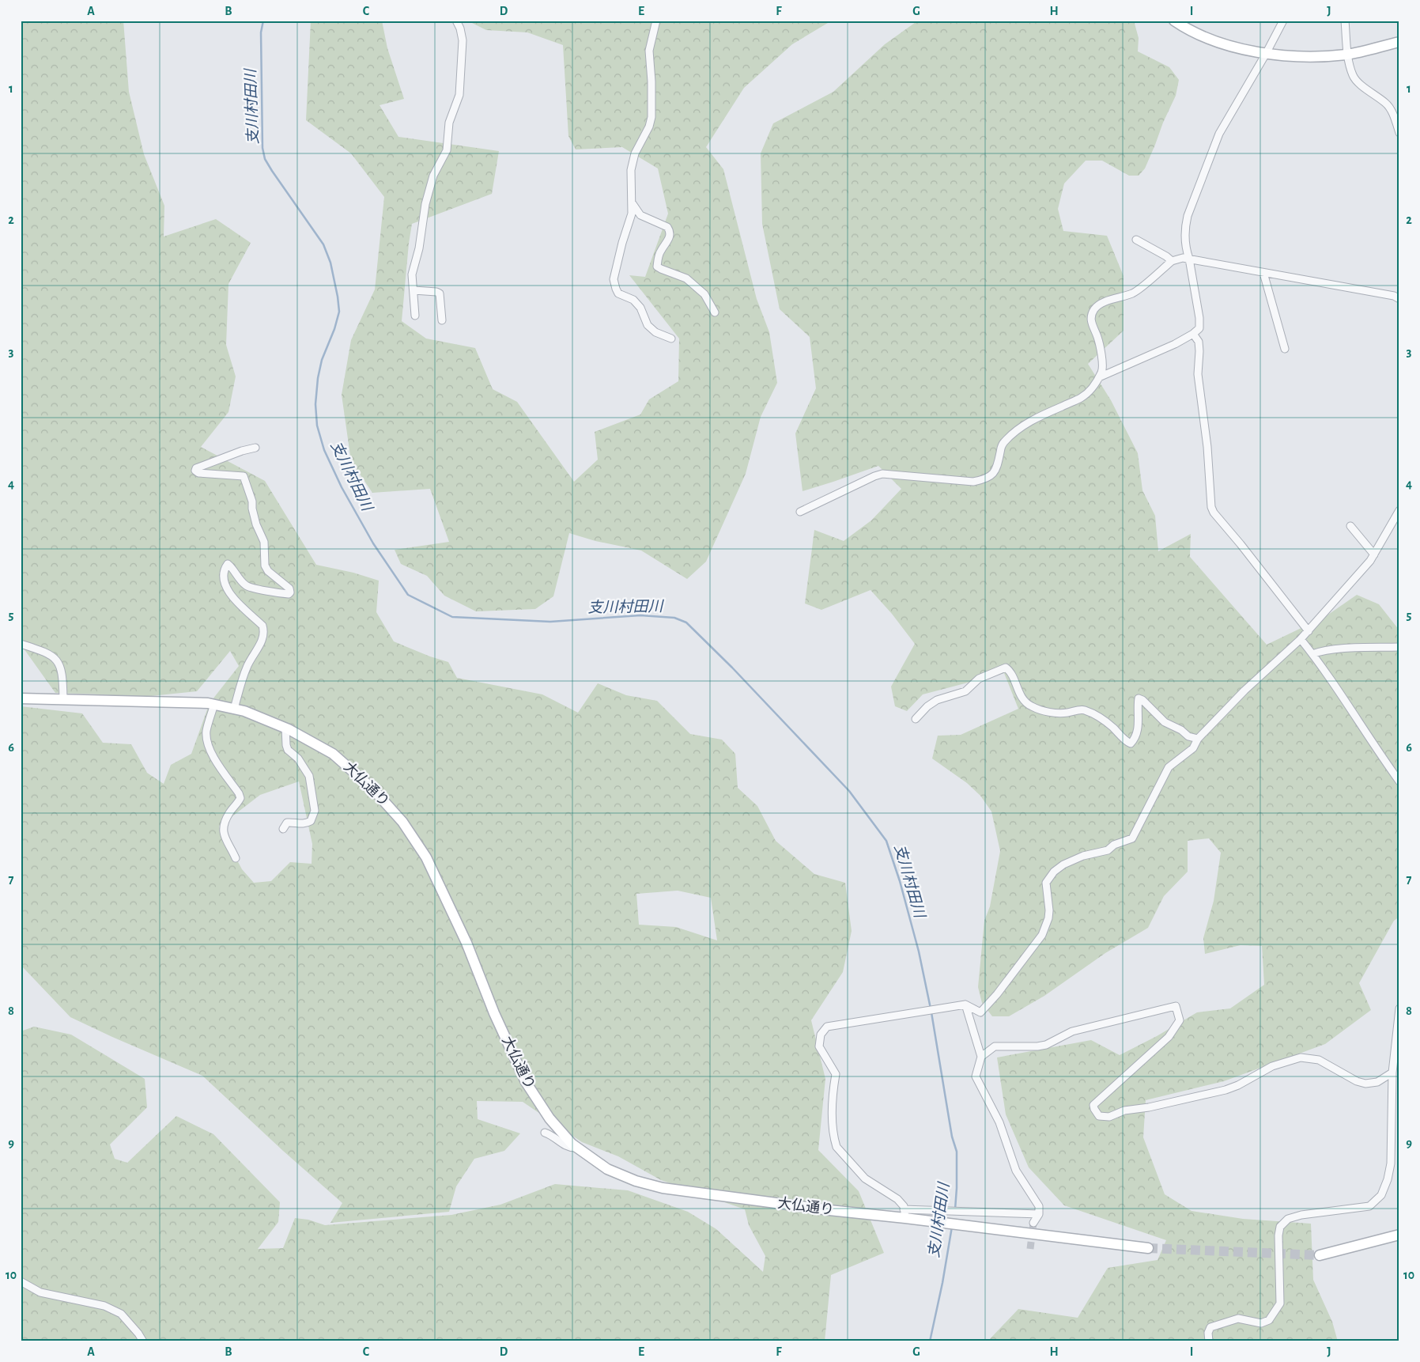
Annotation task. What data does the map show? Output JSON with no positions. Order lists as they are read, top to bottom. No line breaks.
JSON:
{"streets":{"street":["大仏通り"]},"water":["支川村田川"],"grid":{"columns":["A","B","C","D","E","F","G","H","I","J"],"rows":["1","2","3","4","5","6","7","8","9","10"]}}
